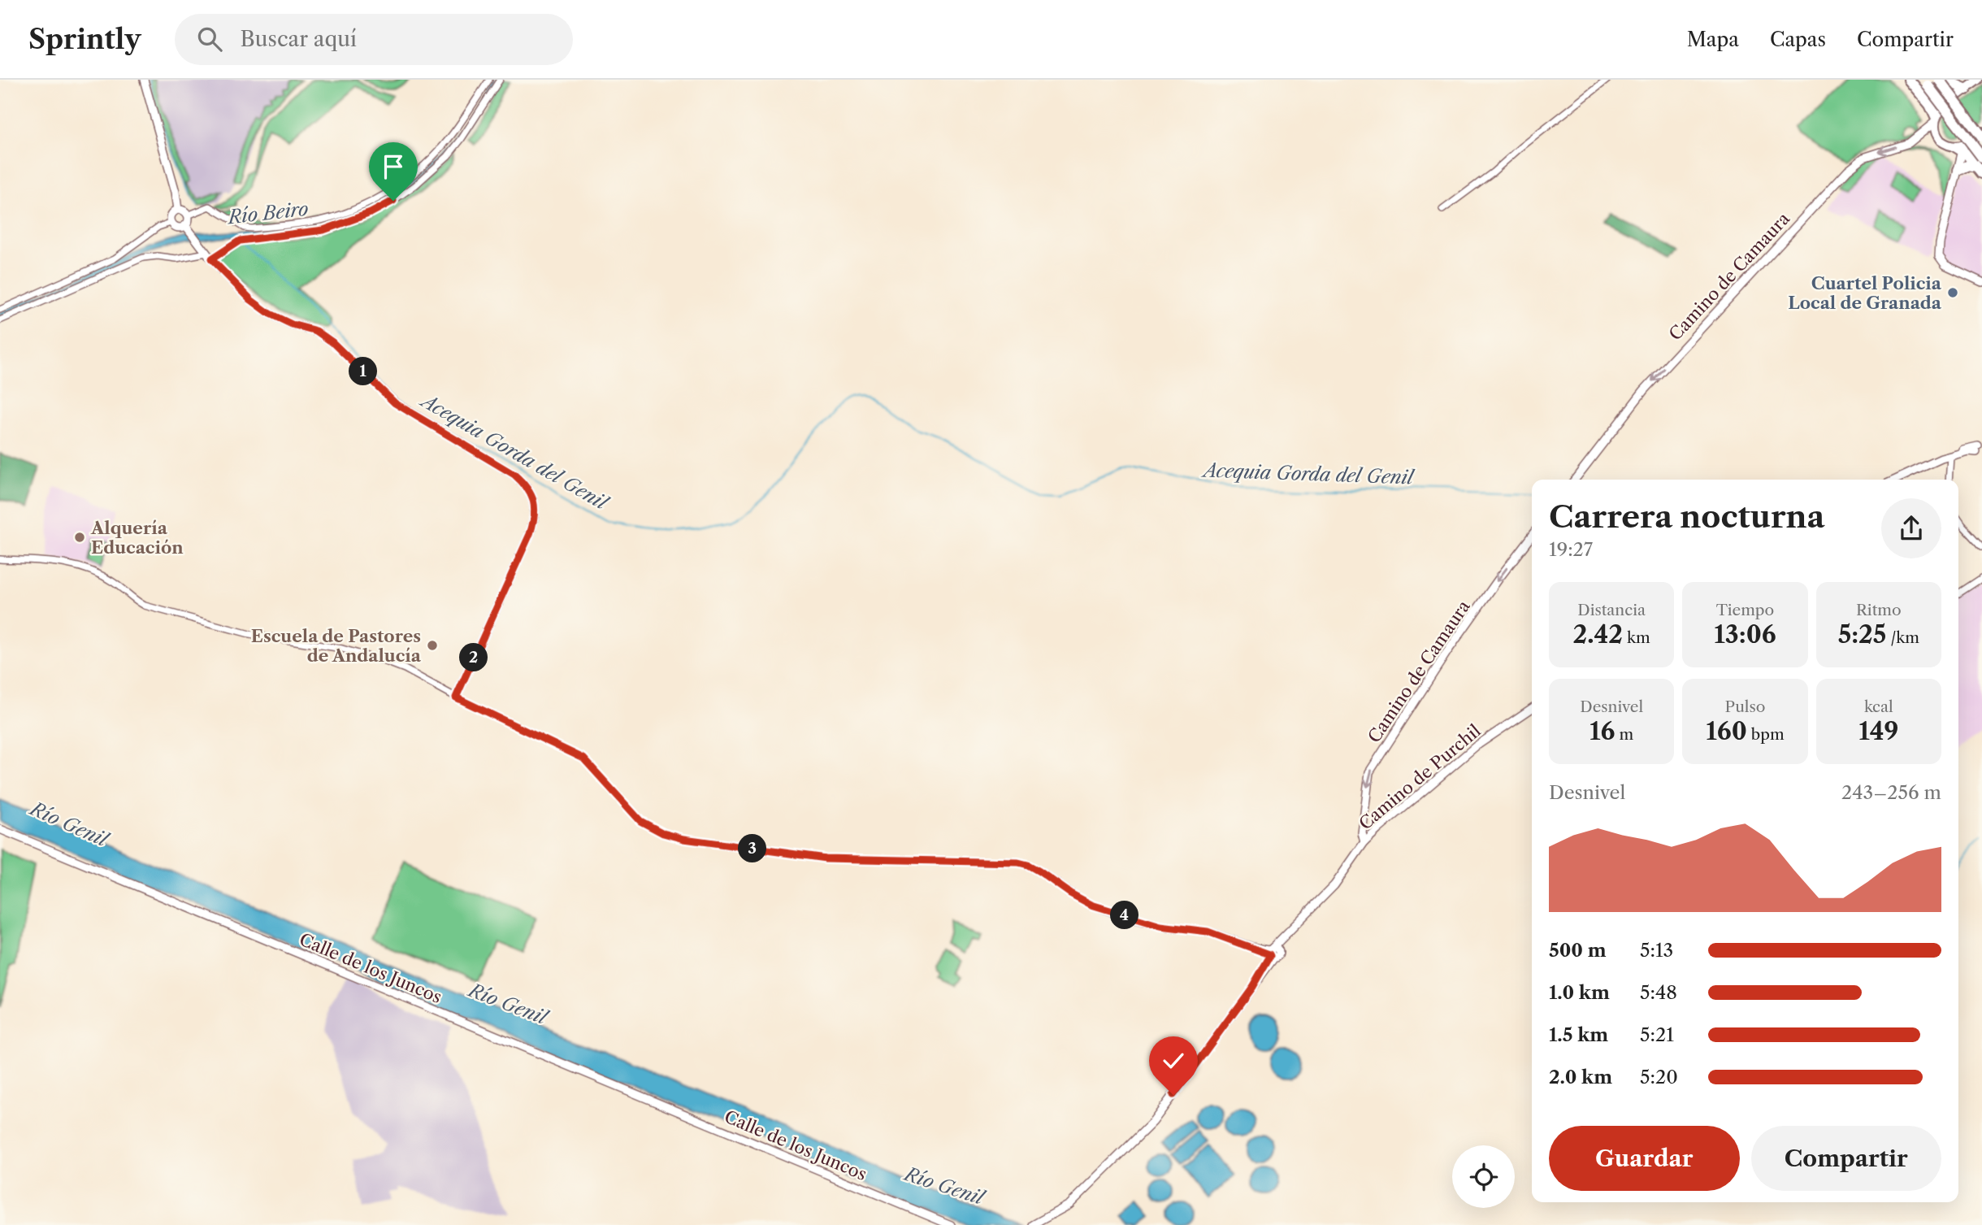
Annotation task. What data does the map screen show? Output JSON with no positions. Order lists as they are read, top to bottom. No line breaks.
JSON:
{"streets":{"street":["Camino de Camaura","Camino de Purchil","Calle de los Juncos"]},"crossings":[["Camino de Camaura","Camino de Purchil"]],"one_way":["Camino de Camaura"],"water":["Río Beiro","Acequia Gorda del Genil","Río Genil"],"places":["Cuartel Policia Local de Granada","Alquería Educación","Escuela de Pastores de Andalucía"],"page":{"header":"Sprintly","search":"Buscar aquí","nav":["Mapa","Capas","Compartir"],"pins":["1","2","3","4"],"heading":["Carrera nocturna","19:27"],"stats":[["Distancia","2.42 km"],["Tiempo","13:06"],["Ritmo","5:25 /km"],["Desnivel","16 m"],["Pulso","160 bpm"],["kcal","149"]],"chart":["Desnivel","243–256 m"],"list":[{"name":"500 m","note":"5:13"},{"name":"1.0 km","note":"5:48"},{"name":"1.5 km","note":"5:21"},{"name":"2.0 km","note":"5:20"}],"buttons":["Guardar","Compartir"]}}
